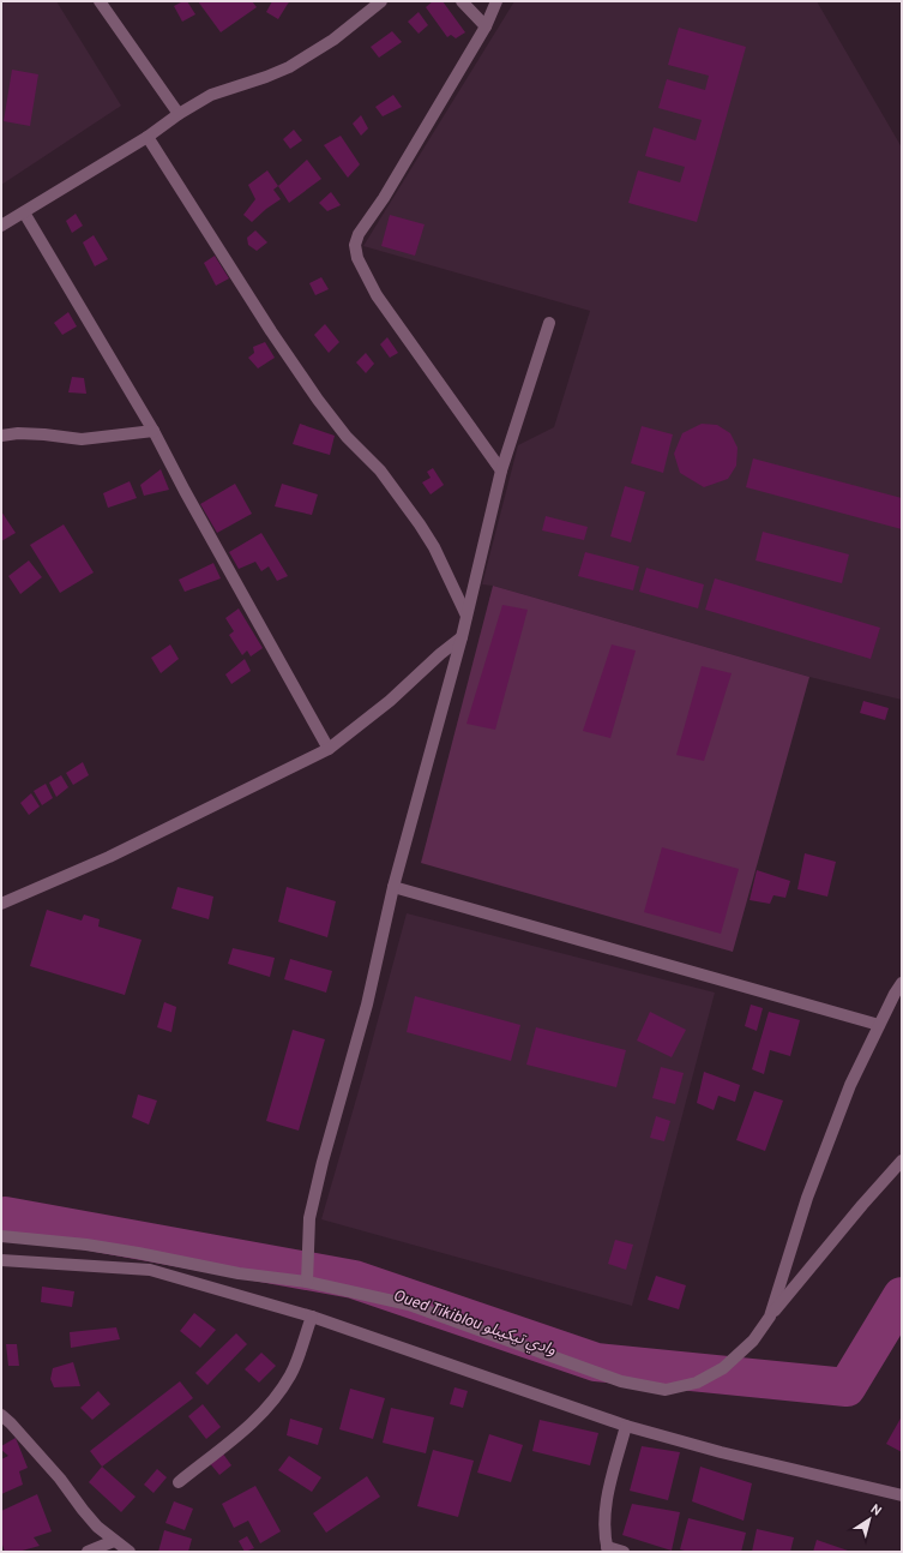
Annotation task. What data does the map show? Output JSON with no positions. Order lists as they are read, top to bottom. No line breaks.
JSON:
{"water":["Oued Tikiblou وادي تيكيبلو"],"north":"top right"}
